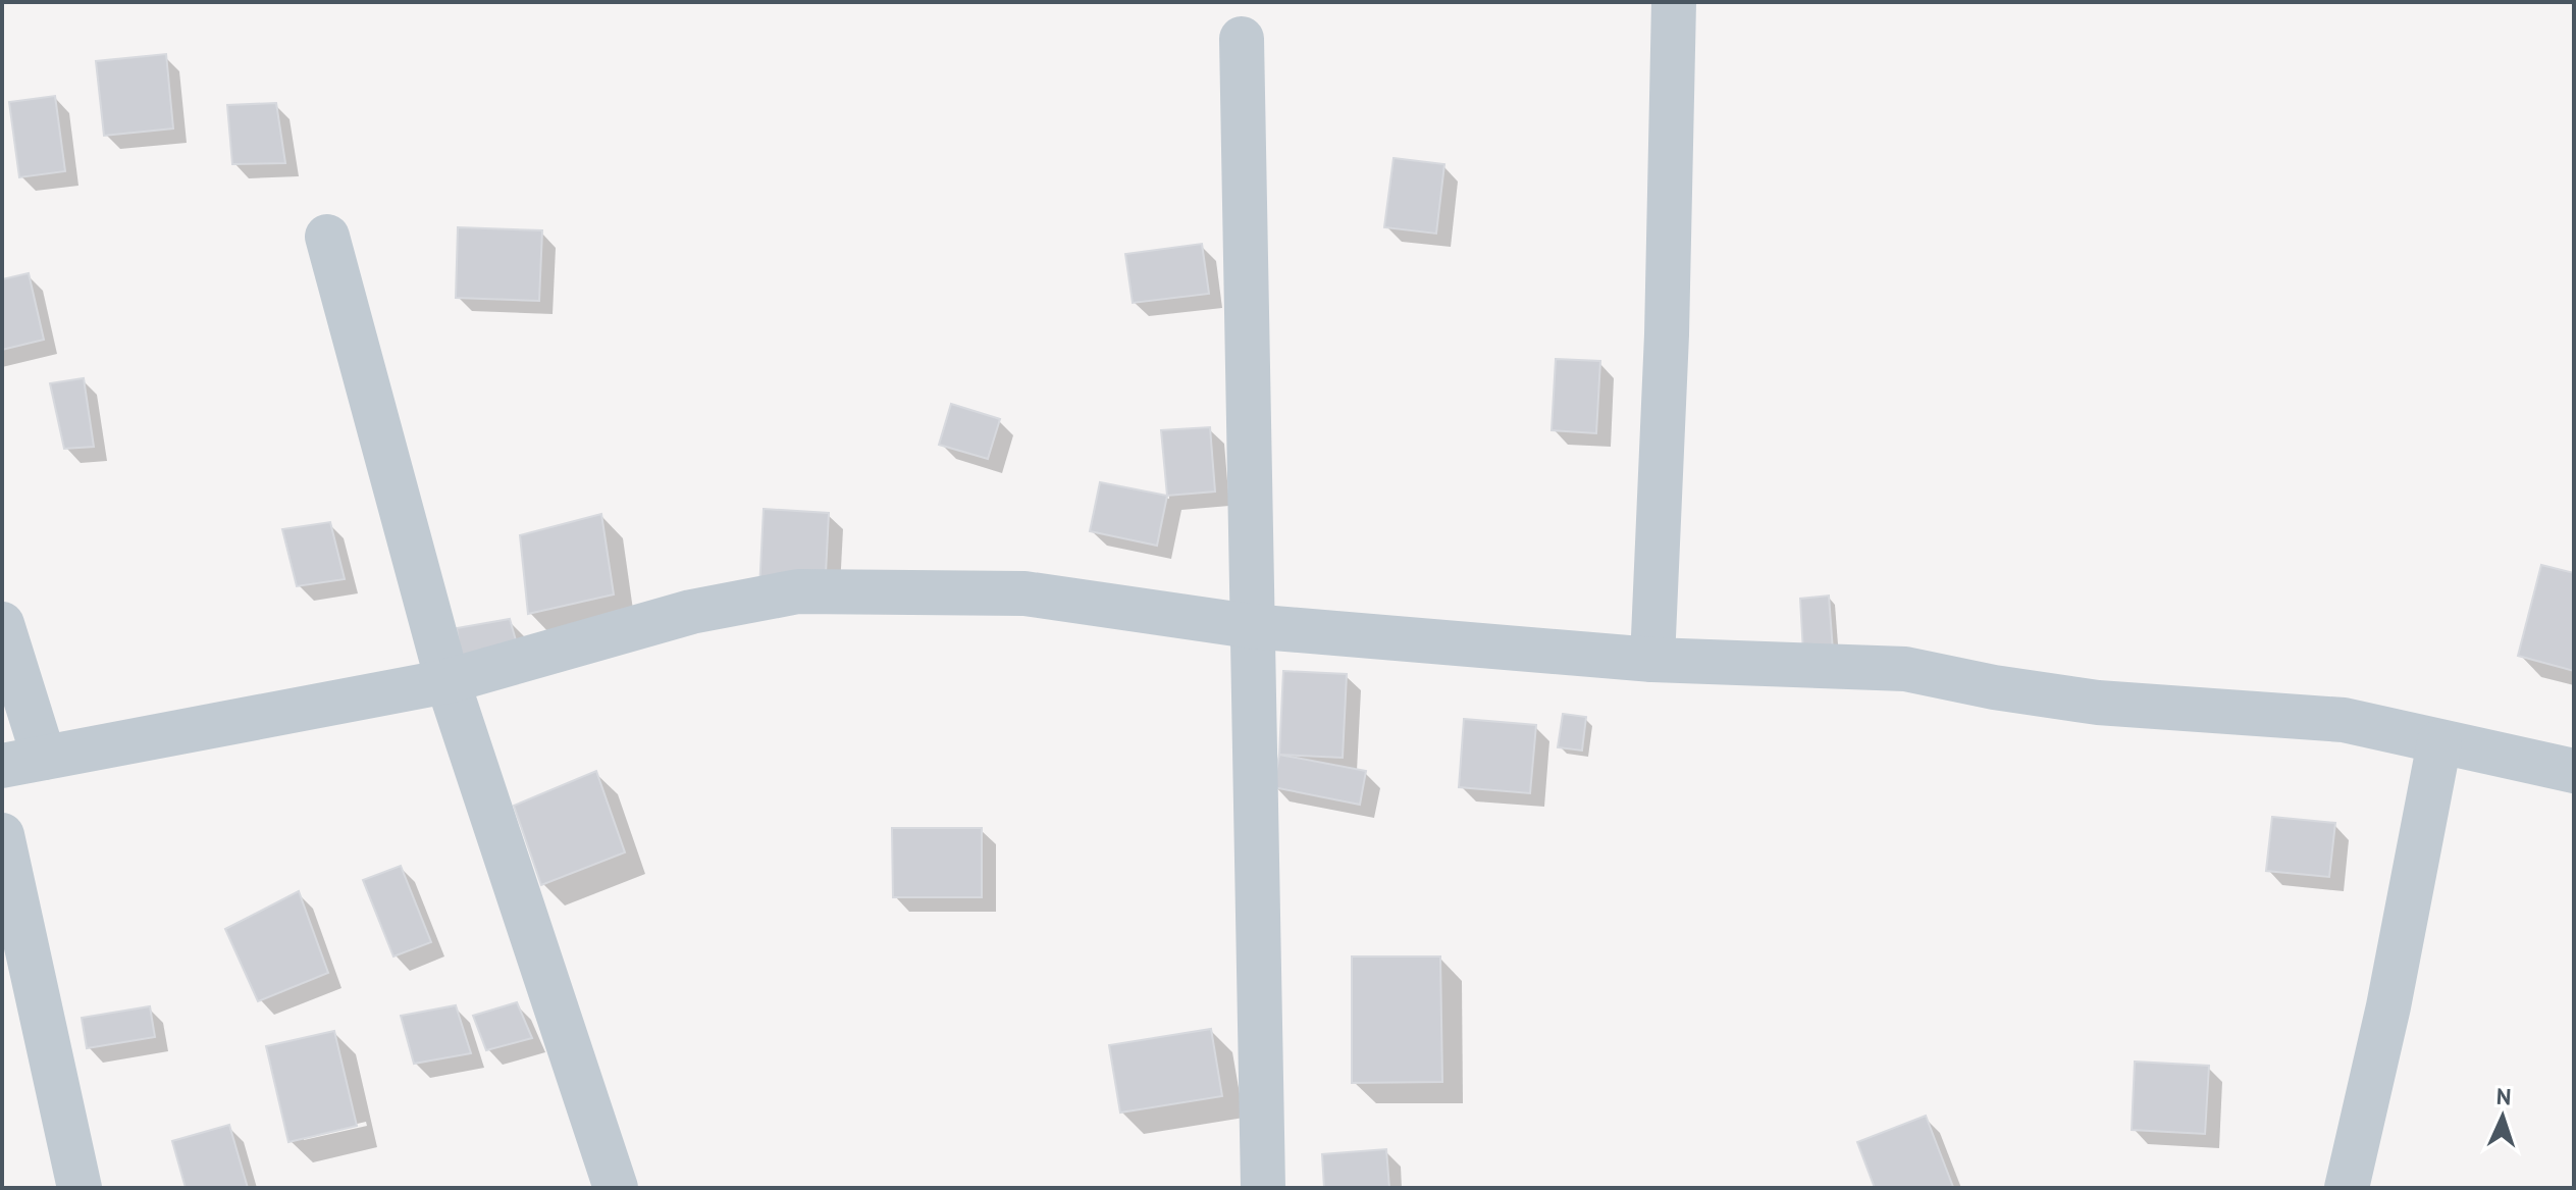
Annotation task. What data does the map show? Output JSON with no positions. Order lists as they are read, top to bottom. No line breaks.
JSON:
{"north":"top"}
